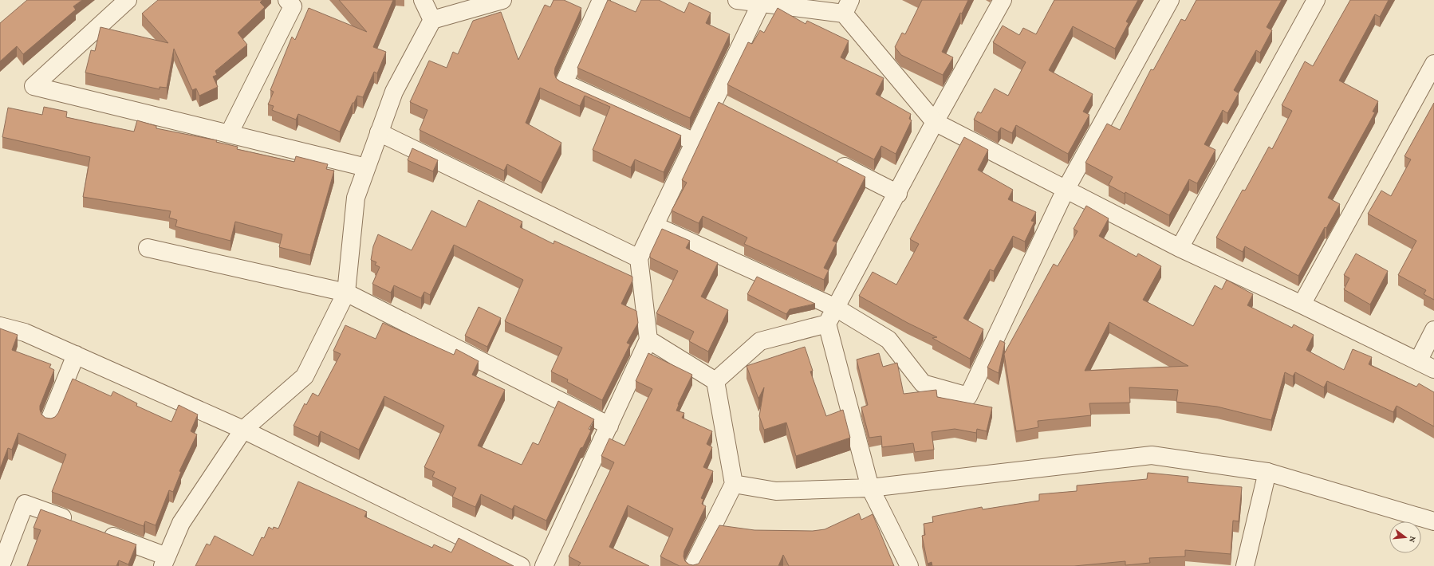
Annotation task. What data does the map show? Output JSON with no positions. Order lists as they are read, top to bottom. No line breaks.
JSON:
{"north":"right"}
